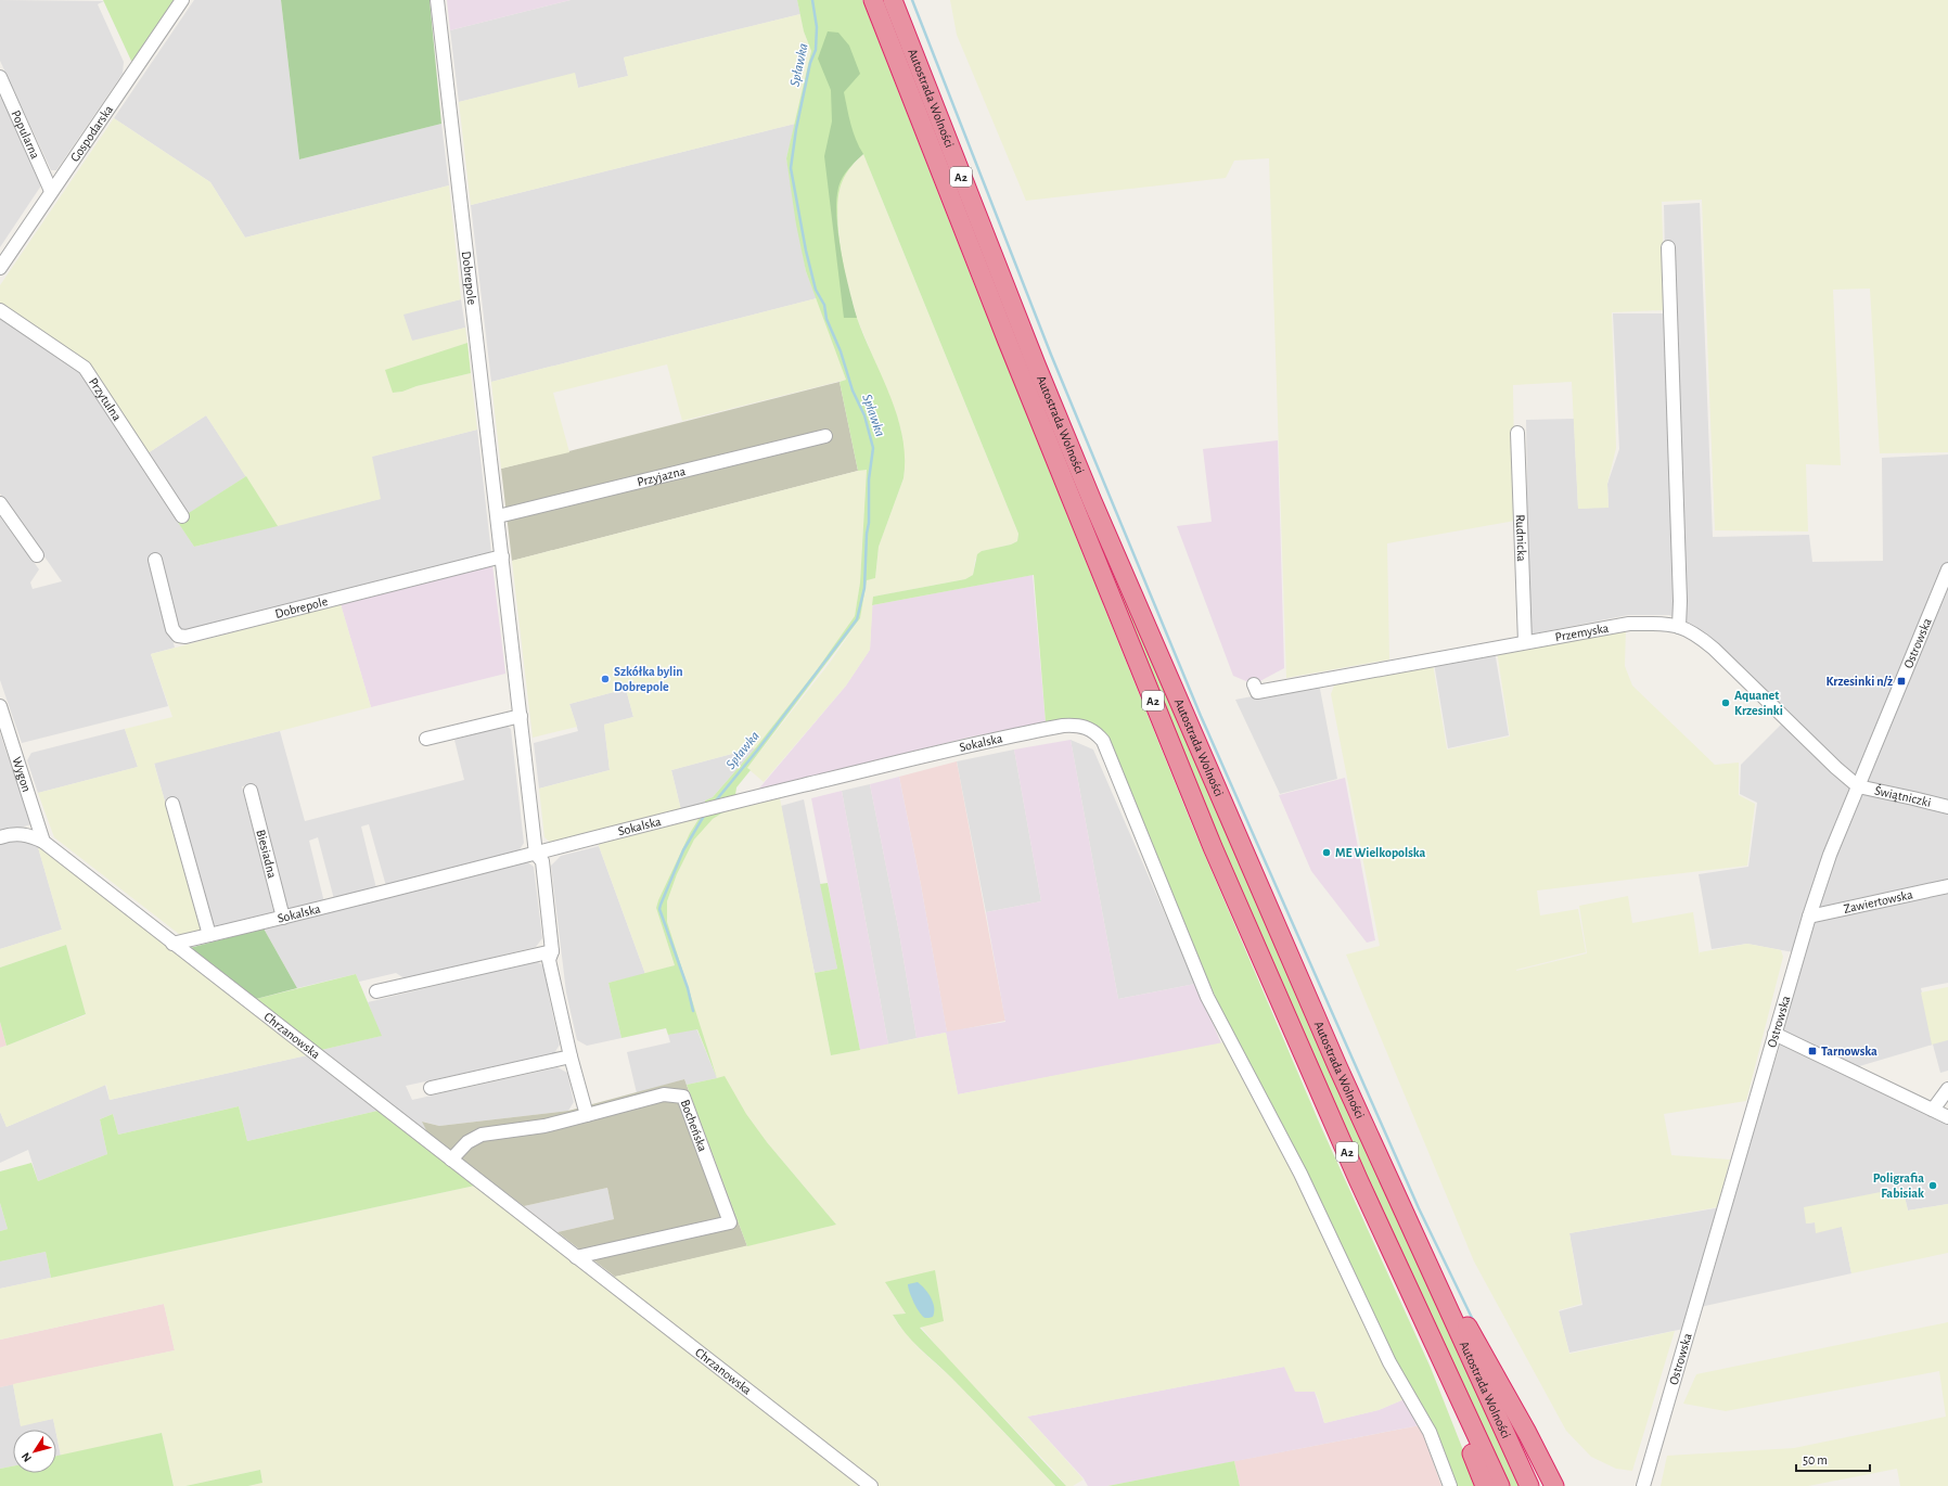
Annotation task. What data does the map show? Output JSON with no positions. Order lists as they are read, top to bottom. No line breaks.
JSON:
{"streets":{"highway":["Autostrada Wolności","A2"],"street":["Gospodarska","Popularna","Dobrepole","Przytulna","Przyjazna","Rudnicka","Przemyska","Ostrowska","Sokalska","Wygon","Świątniczki","Biesiadna","Zawiertowska","Chrzanowska","Bocheńska"]},"crossings":[["Gospodarska","Popularna"],["Dobrepole","Przyjazna"],["Dobrepole","Sokalska"],["Rudnicka","Przemyska"],["Przemyska","Ostrowska"],["Przemyska","Świątniczki"],["Ostrowska","Świątniczki"],["Ostrowska","Zawiertowska"],["Sokalska","Biesiadna"],["Sokalska","Chrzanowska"],["Wygon","Chrzanowska"],["Chrzanowska","Bocheńska"]],"water":["Spławka"],"places":{"other":["Szkółka bylin Dobrepole","Aquanet Krzesinki","ME Wielkopolska","Poligrafia Fabisiak"],"transit":["Krzesinki n/ż","Tarnowska"]},"scale_bar":"50 m","north":"bottom left"}
